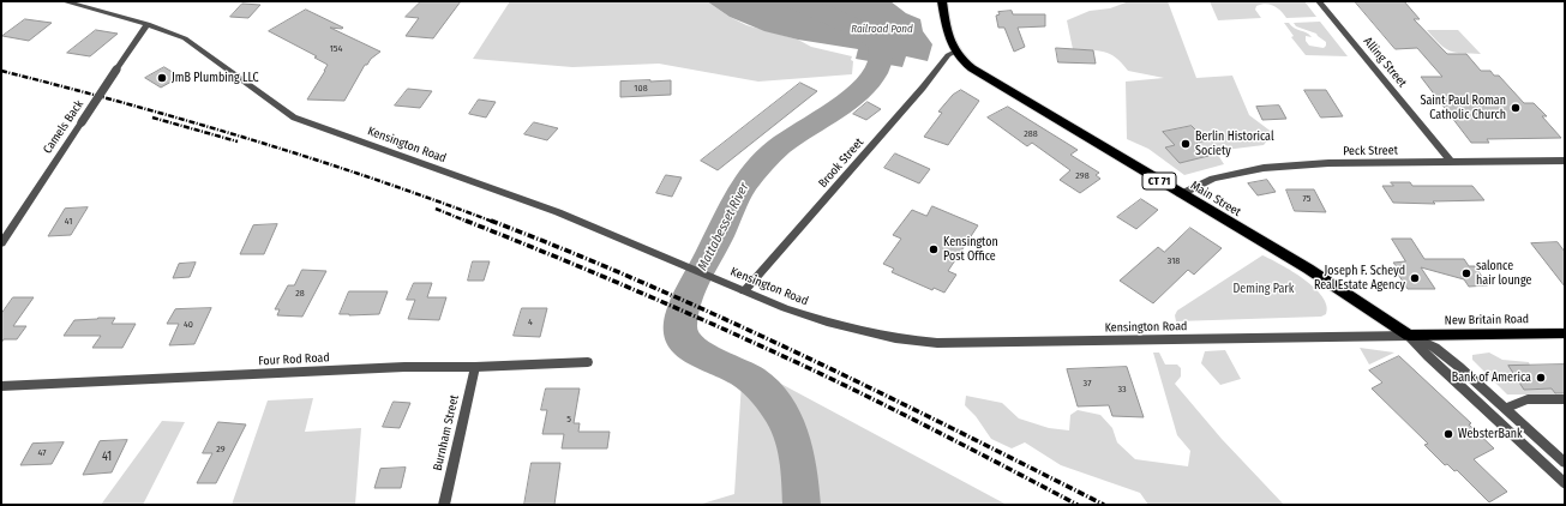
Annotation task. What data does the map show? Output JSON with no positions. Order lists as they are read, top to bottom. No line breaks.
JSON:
{"streets":{"main road":["CT 71","Main Street","New Britain Road"],"street":["Alling Street","Camels Back","Kensington Road","Peck Street","Brook Street","Four Rod Road","Burnham Street"]},"crossings":[["Alling Street","Peck Street"],["Camels Back","Kensington Road"],["Kensington Road","Brook Street"],["Kensington Road","Main Street"],["Kensington Road","New Britain Road"],["Peck Street","Main Street"],["Brook Street","Main Street"],["Main Street","New Britain Road"],["Four Rod Road","Burnham Street"]],"water":["Railroad Pond","Mattabesset River"],"parks":["Deming Park"],"places":["JmB Plumbing LLC","Saint Paul Roman Catholic Church","Berlin Historical Society","Kensington Post Office","salonce hair lounge","Joseph F. Scheyd Real Estate Agency","Bank of America","WebsterBank"],"house_numbers":["154","108","288","298","75","41","318","28","4","40","37","33","5","29","47","41"]}
